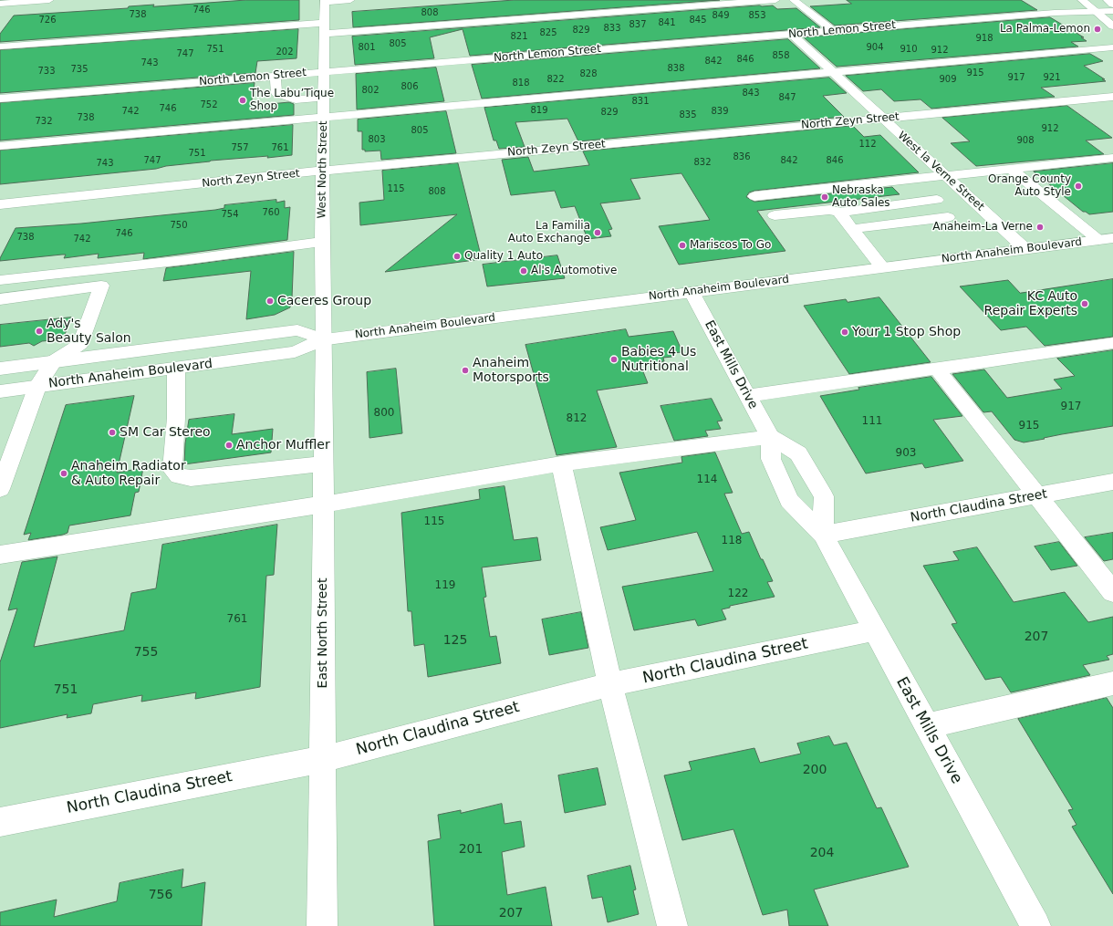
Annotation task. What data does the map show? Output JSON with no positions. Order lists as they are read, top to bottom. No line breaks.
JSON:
{"streets":{"street":["North Lemon Street","North Zeyn Street","West North Street","West la Verne Street","North Anaheim Boulevard","East Mills Drive","North Claudina Street","East North Street"]},"crossings":[["North Lemon Street","West North Street"],["North Lemon Street","West la Verne Street"],["North Zeyn Street","West North Street"],["North Zeyn Street","West la Verne Street"],["West North Street","North Anaheim Boulevard"],["West North Street","East North Street"],["West la Verne Street","North Anaheim Boulevard"],["North Anaheim Boulevard","East Mills Drive"],["North Anaheim Boulevard","East North Street"],["East Mills Drive","North Claudina Street"],["North Claudina Street","East North Street"]],"places":["La Palma-Lemon","The Labu’Tique Shop","Orange County Auto Style","Nebraska Auto Sales","Anaheim-La Verne","La Familia Auto Exchange","Mariscos To Go","Quality 1 Auto","Al's Automotive","Caceres Group","KC Auto Repair Experts","Ady's Beauty Salon","Your 1 Stop Shop","Babies 4 Us Nutritional","Anaheim Motorsports","SM Car Stereo","Anchor Muffler","Anaheim Radiator & Auto Repair"],"house_numbers":["746","808","738","849","853","726","845","841","837","833","829","825","821","918","805","801","904","751","910","912","202","747","858","846","842","743","838","735","733","915","828","917","921","822","909","818","806","802","843","847","831","752","746","819","742","839","829","835","738","732","912","805","803","908","112","757","761","751","836","747","842","846","832","743","115","808","760","754","750","746","738","742","917","800","812","111","915","903","114","115","118","119","122","761","207","125","755","751","200","201","204","756","207"]}
